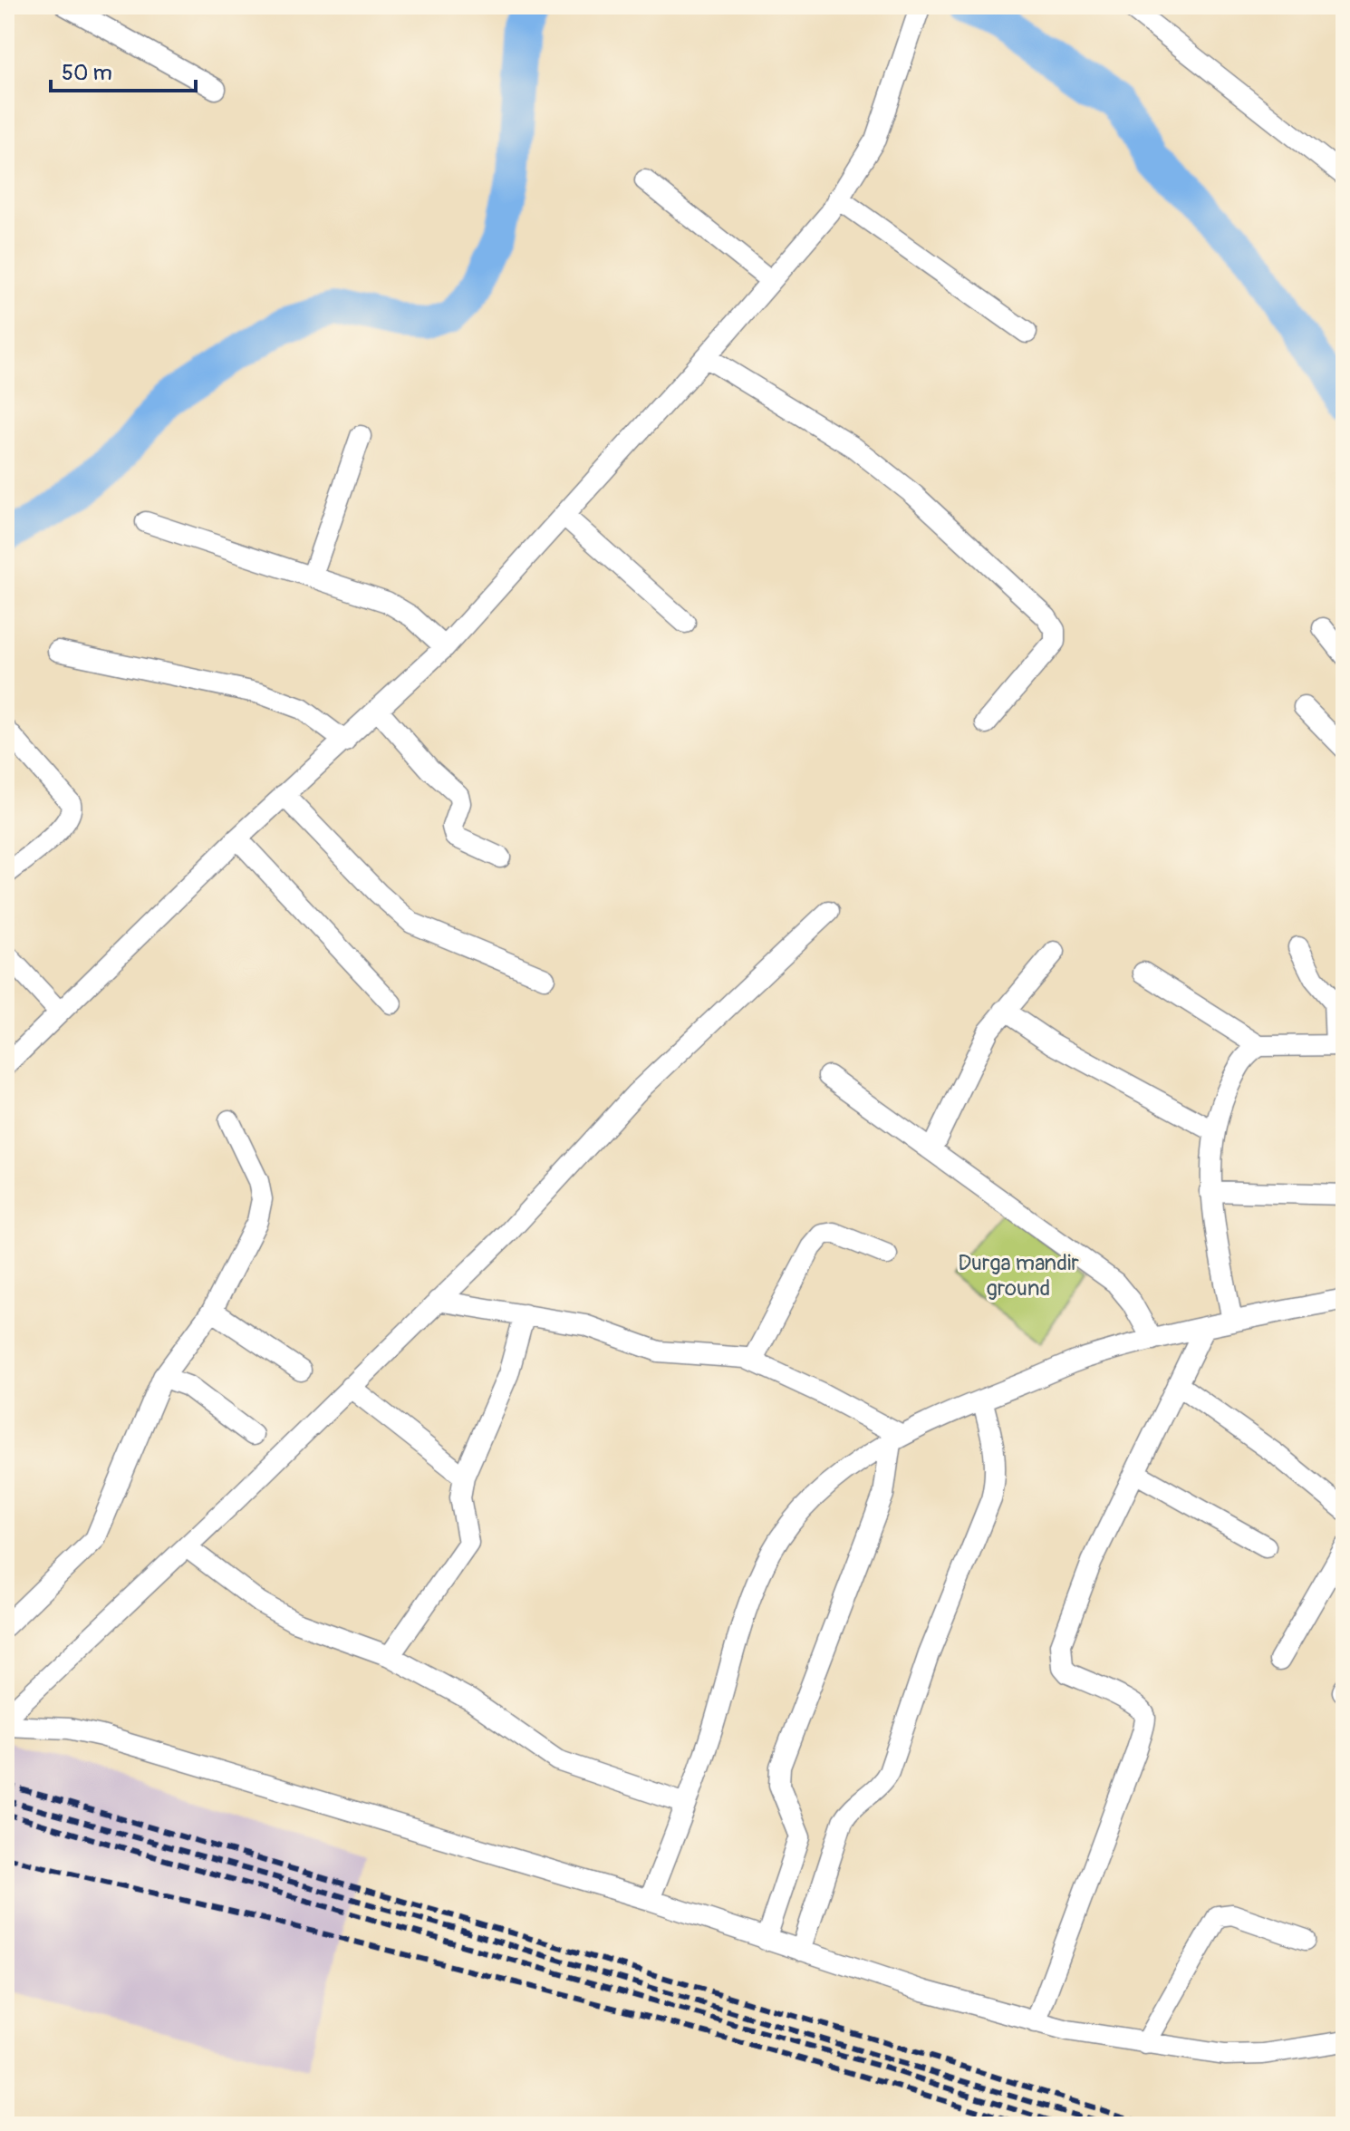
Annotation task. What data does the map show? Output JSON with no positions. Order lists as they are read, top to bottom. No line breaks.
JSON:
{"parks":["Durga mandir ground"],"scale_bar":"50 m"}
